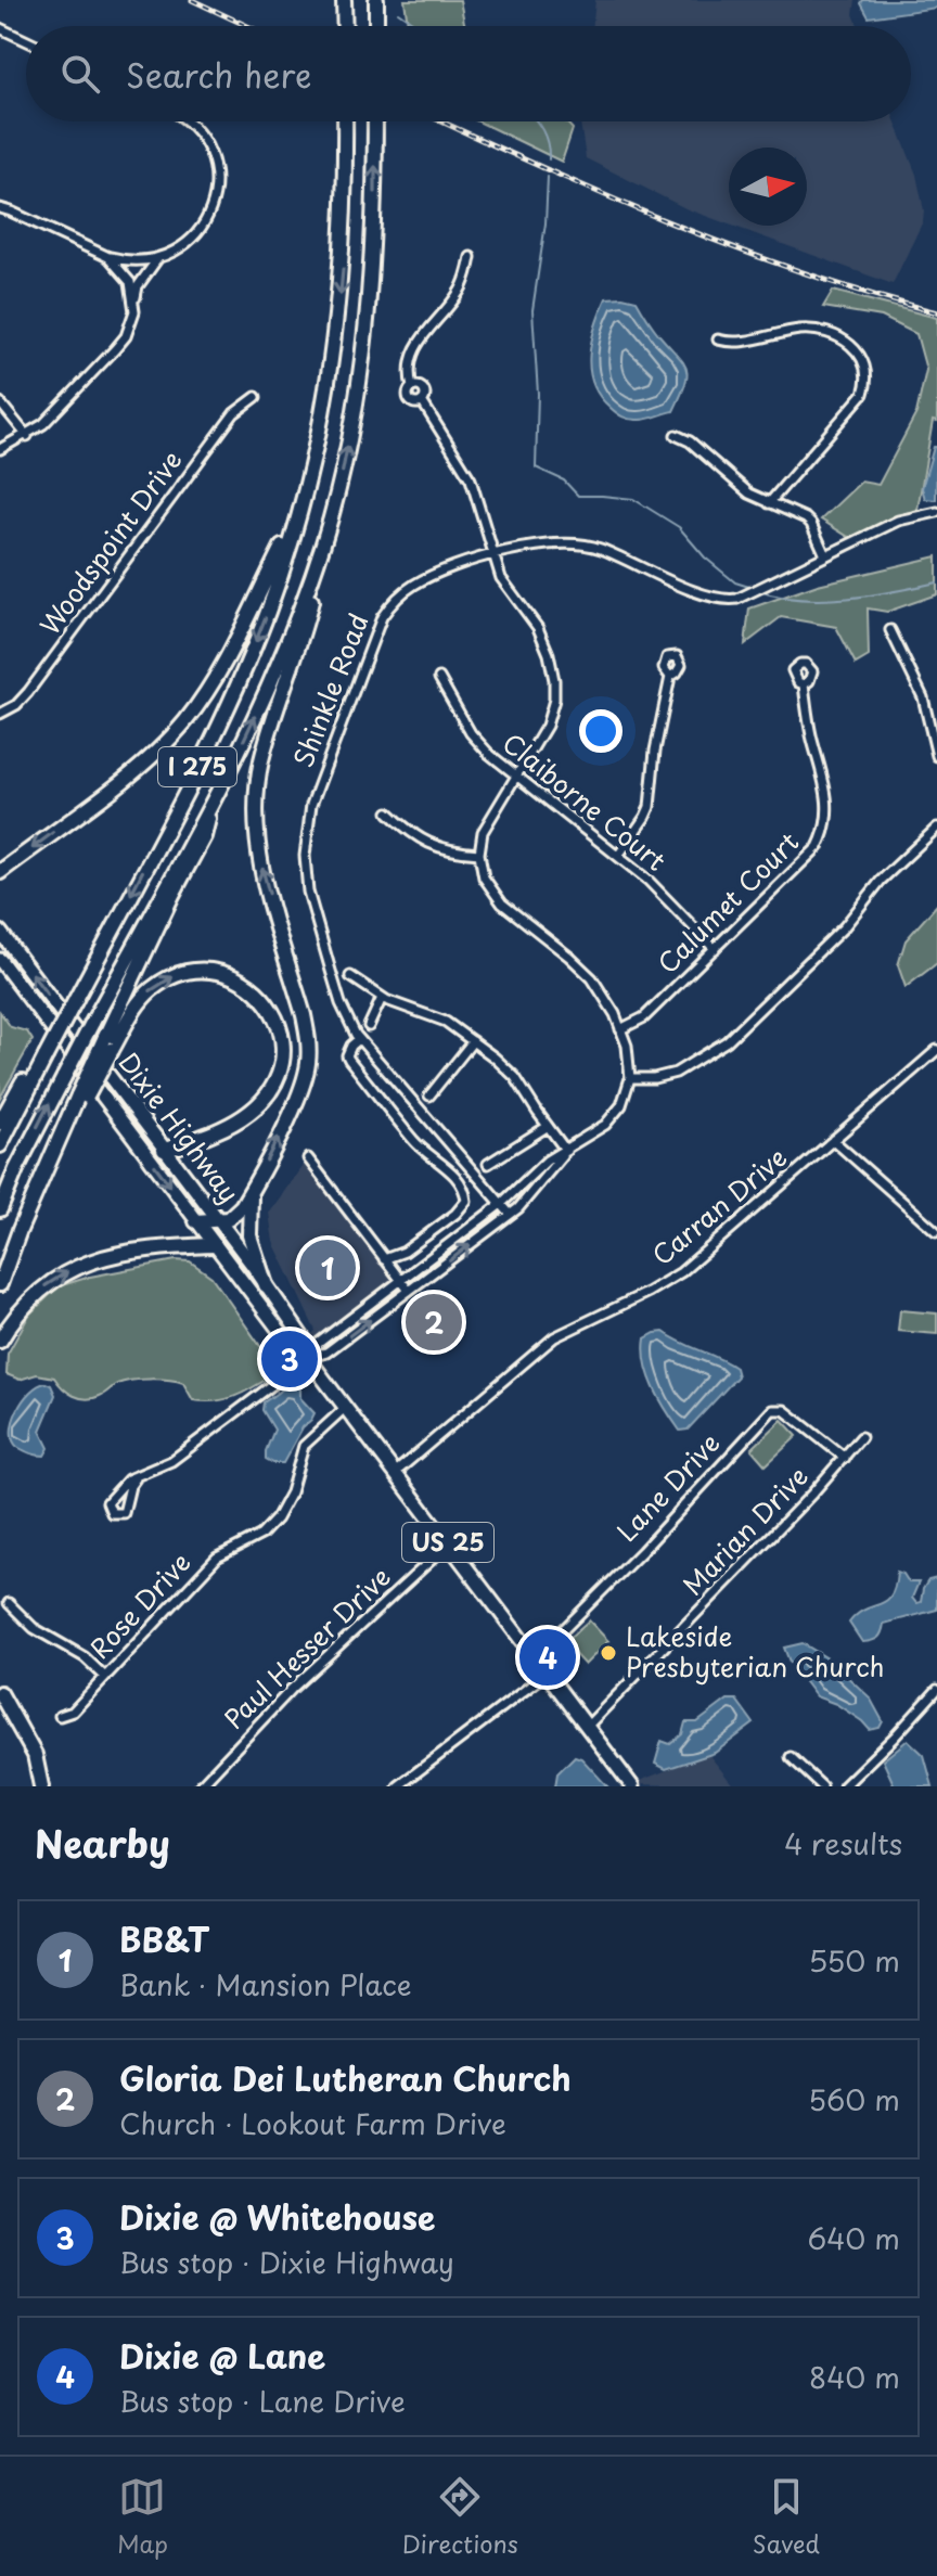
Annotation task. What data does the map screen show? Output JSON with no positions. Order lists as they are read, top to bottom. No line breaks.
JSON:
{"streets":{"highway":["I 275"],"main road":["Dixie Highway","US 25"],"street":["Woodspoint Drive","Shinkle Road","Claiborne Court","Calumet Court","Carran Drive","Lane Drive","Marian Drive","Rose Drive","Paul Hesser Drive"]},"crossings":[["Claiborne Court","Calumet Court"],["Dixie Highway","Carran Drive"],["Dixie Highway","Lane Drive"],["Dixie Highway","Marian Drive"],["Dixie Highway","Rose Drive"],["Dixie Highway","Paul Hesser Drive"],["Lane Drive","Marian Drive"]],"places":["Lakeside Presbyterian Church"],"north":"right","page":{"search":"Search here","pins":["1","2","3","4"],"heading":["Nearby","4 results"],"list":[{"mark":"1","name":"BB&T","note":"Bank · Mansion Place","value":"550 m"},{"mark":"2","name":"Gloria Dei Lutheran Church","note":"Church · Lookout Farm Drive","value":"560 m"},{"mark":"3","name":"Dixie @ Whitehouse","note":"Bus stop · Dixie Highway","value":"640 m"},{"mark":"4","name":"Dixie @ Lane","note":"Bus stop · Lane Drive","value":"840 m"}],"nav":["Map","Directions","Saved"]}}
